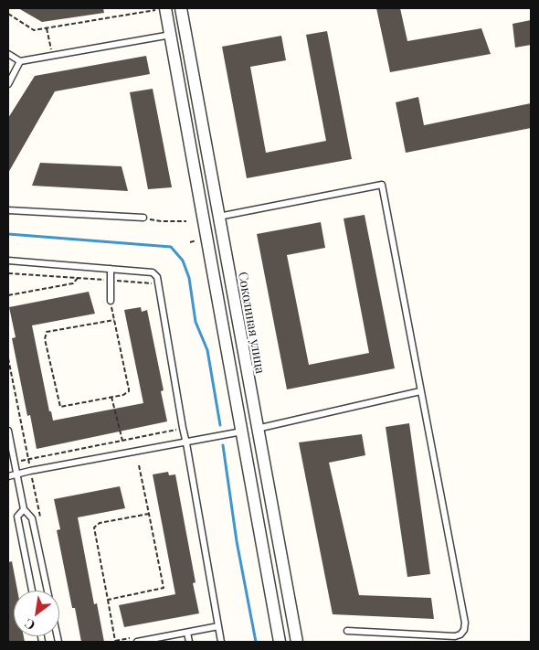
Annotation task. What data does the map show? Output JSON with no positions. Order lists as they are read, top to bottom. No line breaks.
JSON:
{"streets":{"street":["Соколиная улица"]},"north":"bottom left"}
